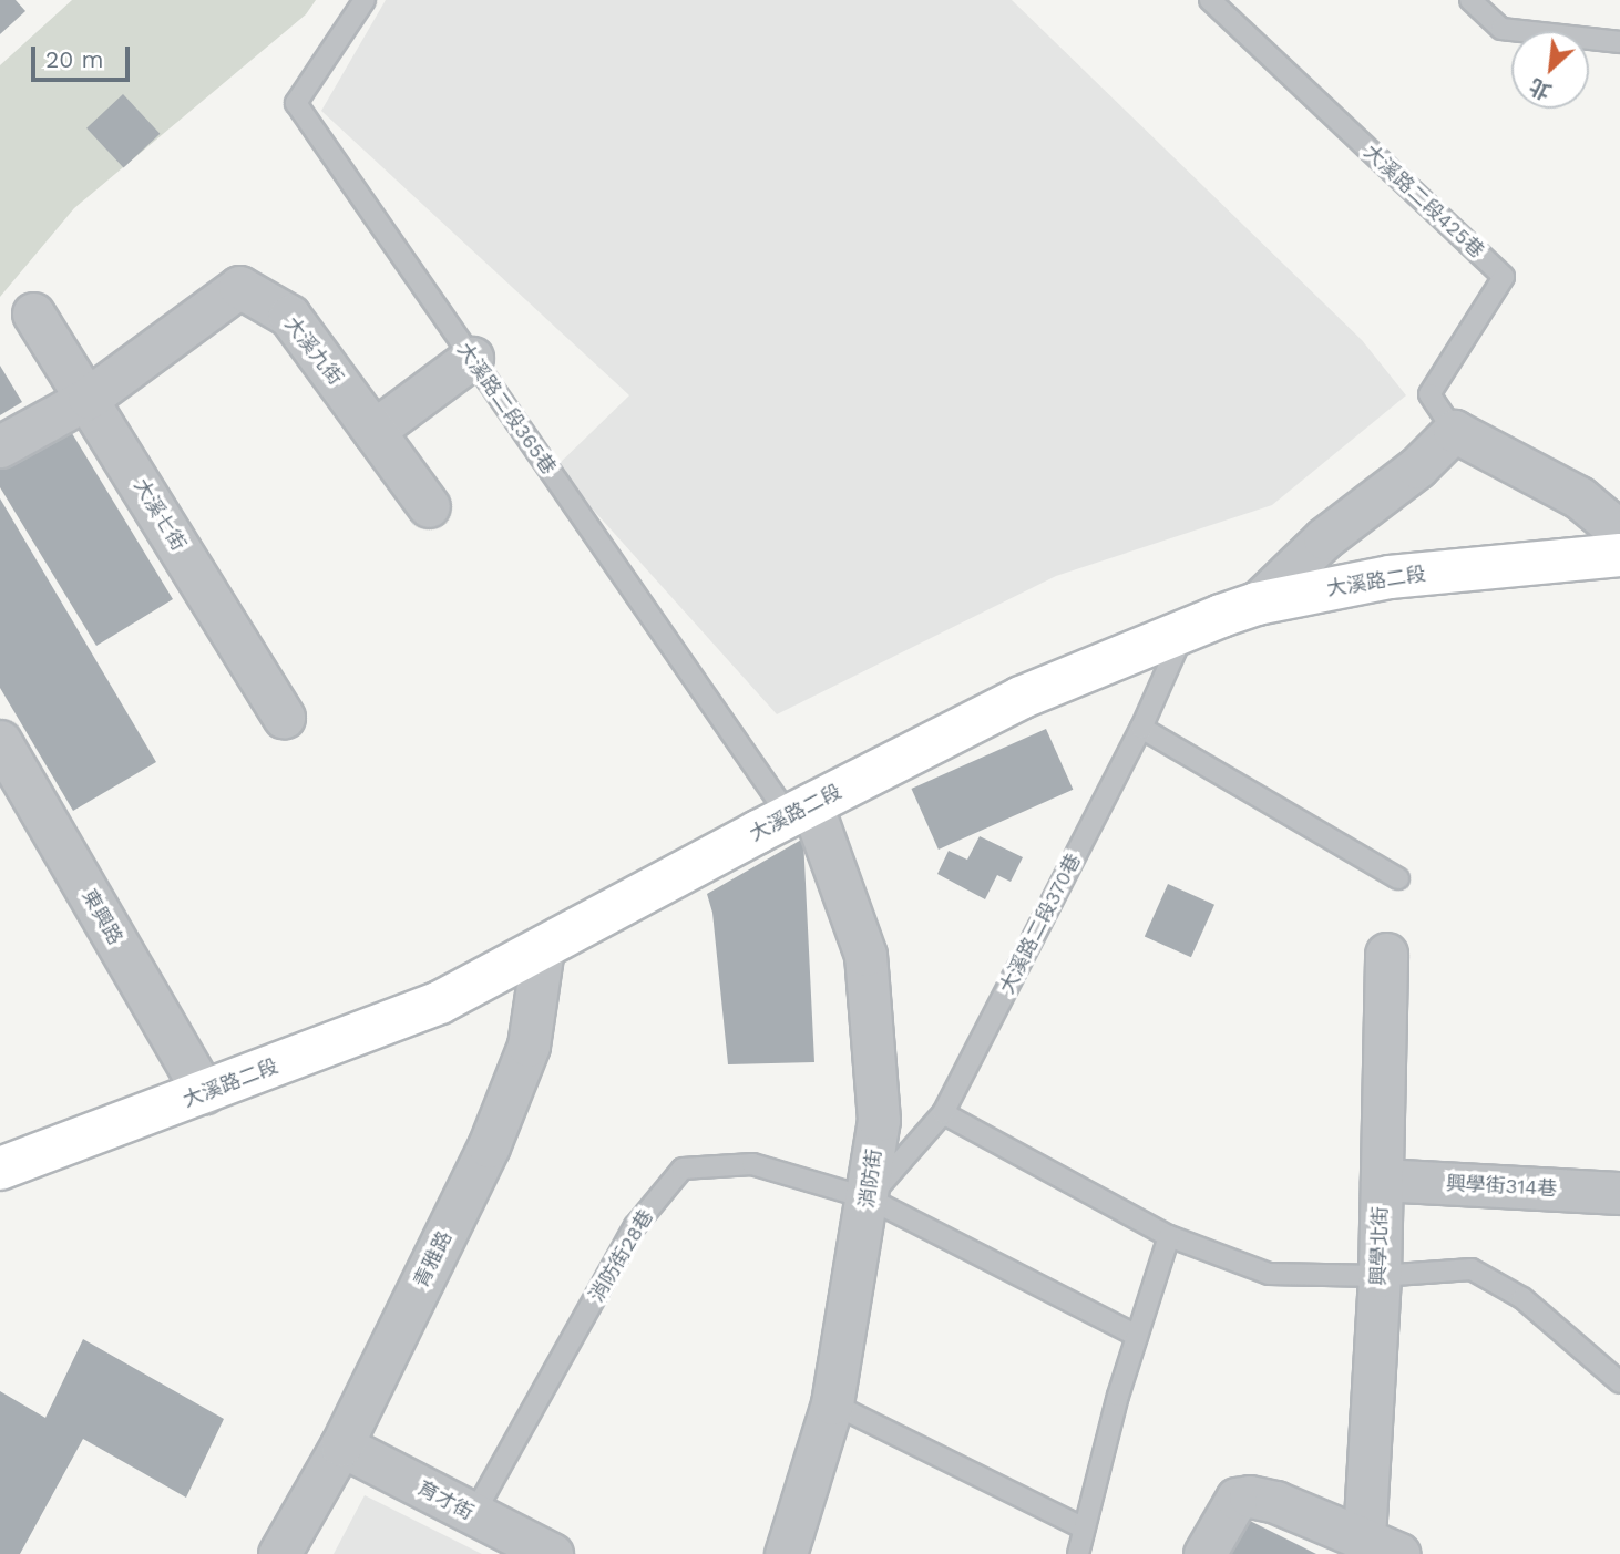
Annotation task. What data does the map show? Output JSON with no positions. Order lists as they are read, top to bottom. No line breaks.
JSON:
{"streets":{"main road":["大溪路二段"],"street":["大溪九街","大溪七街","東興路","消防街","興學街314巷","興學北街","青雅路","育才街"],"lane":["大溪路二段425巷","大溪路二段365巷","大溪路二段370巷","消防街28巷"]},"crossings":[["大溪九街","大溪七街"],["大溪路二段365巷","大溪路二段"],["大溪路二段365巷","消防街"],["大溪路二段","東興路"],["大溪路二段","大溪路二段370巷"],["大溪路二段","消防街"],["大溪路二段","青雅路"],["大溪路二段370巷","消防街"],["大溪路二段370巷","消防街28巷"],["消防街","消防街28巷"],["興學街314巷","興學北街"],["消防街28巷","育才街"],["青雅路","育才街"]],"scale_bar":"20 m","north":"bottom left"}
